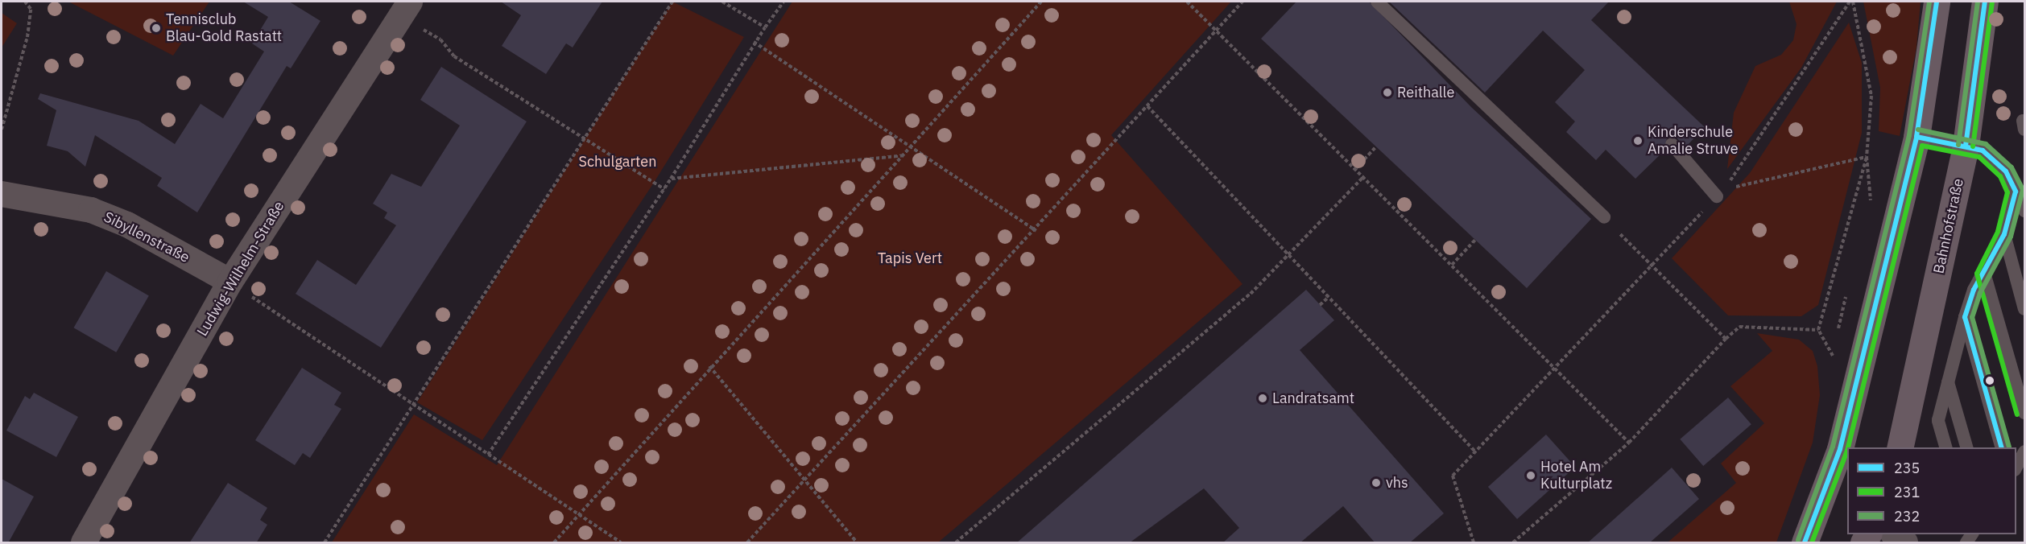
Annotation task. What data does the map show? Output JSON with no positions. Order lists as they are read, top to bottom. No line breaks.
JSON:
{"streets":{"main road":["Bahnhofstraße"],"street":["Sibyllenstraße","Ludwig-Wilhelm-Straße"]},"crossings":[["Sibyllenstraße","Ludwig-Wilhelm-Straße"]],"parks":["Schulgarten","Tapis Vert"],"places":["Tennisclub Blau-Gold Rastatt","Reithalle","Kinderschule Amalie Struve","Landratsamt","Hotel Am Kulturplatz","vhs"],"lines":["transit line 235","transit line 232","transit line 231"],"legend":["235","231","232"]}
